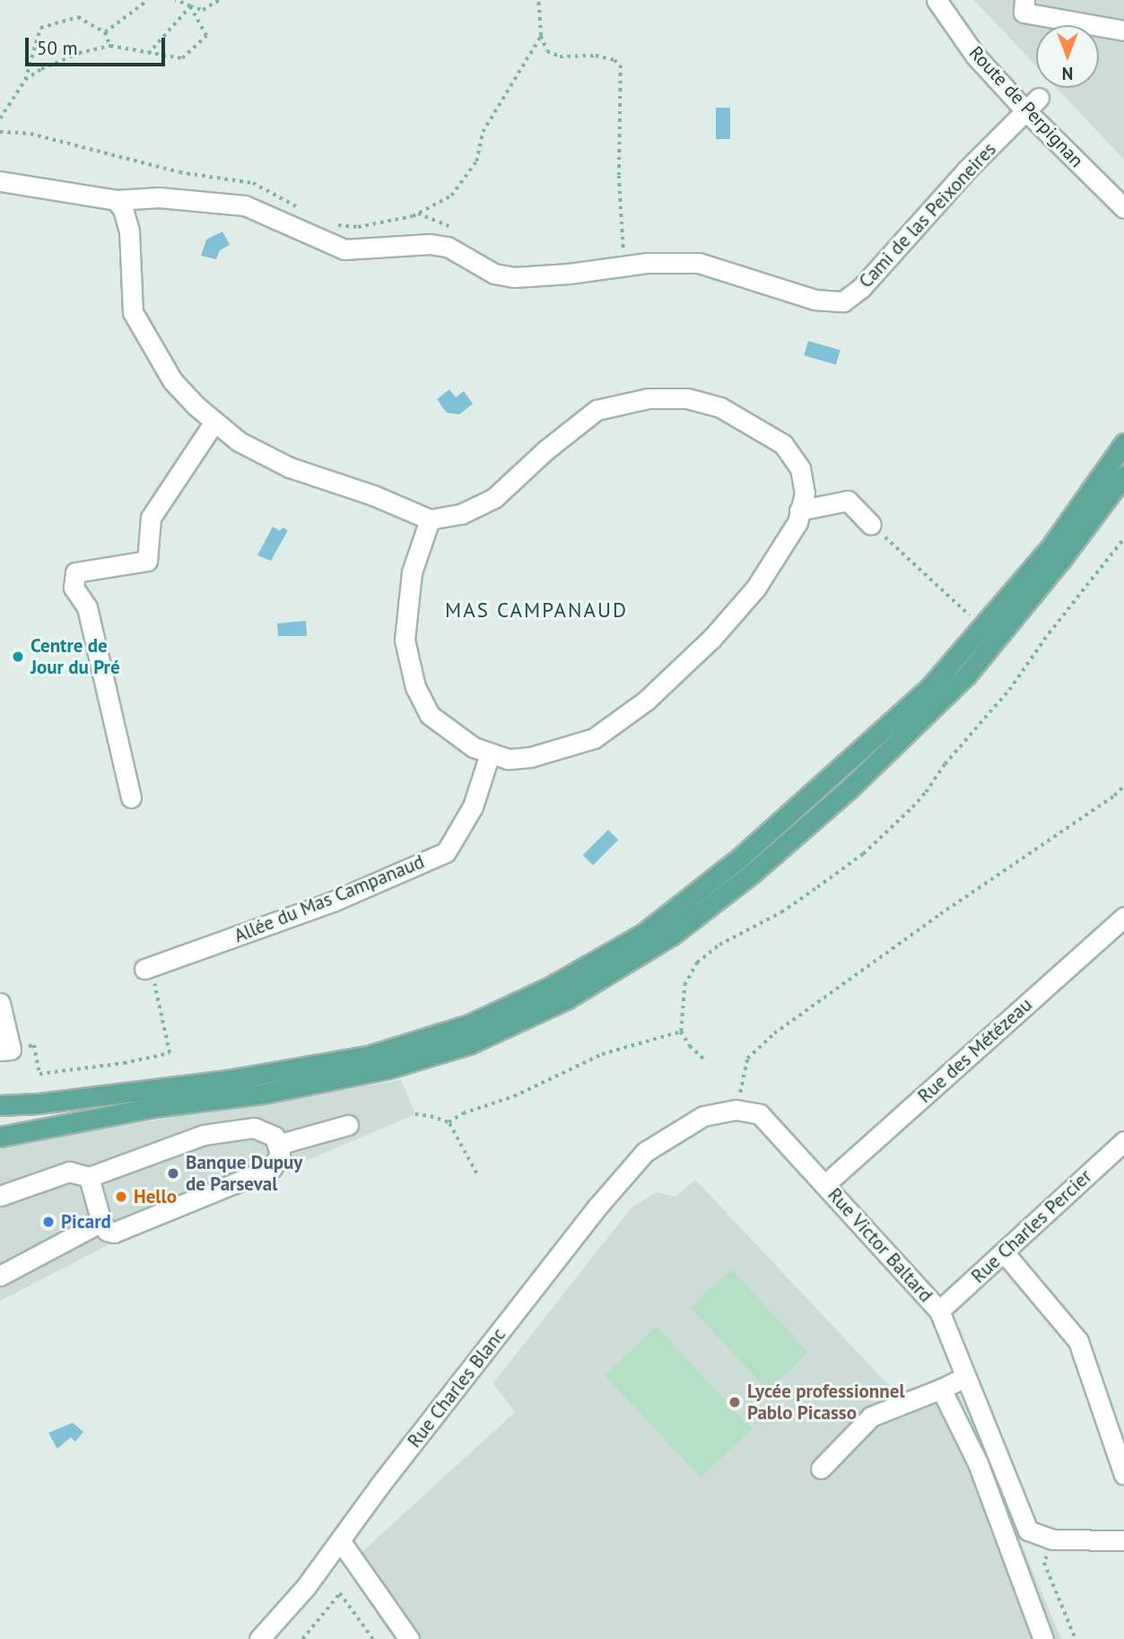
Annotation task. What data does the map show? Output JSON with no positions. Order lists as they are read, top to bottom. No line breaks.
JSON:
{"streets":{"street":["Route de Perpignan","Cami de las Peixoneires","Allée du Mas Campanaud","Rue des Métézeau","Rue Charles Percier","Rue Victor Baltard","Rue Charles Blanc"]},"crossings":[["Route de Perpignan","Cami de las Peixoneires"],["Rue des Métézeau","Rue Victor Baltard"],["Rue Charles Percier","Rue Victor Baltard"],["Rue Victor Baltard","Rue Charles Blanc"]],"districts":["MAS CAMPANAUD"],"places":["Centre de Jour du Pré","Banque Dupuy de Parseval","Hello","Picard","Lycée professionnel Pablo Picasso"],"scale_bar":"50 m","north":"bottom"}
